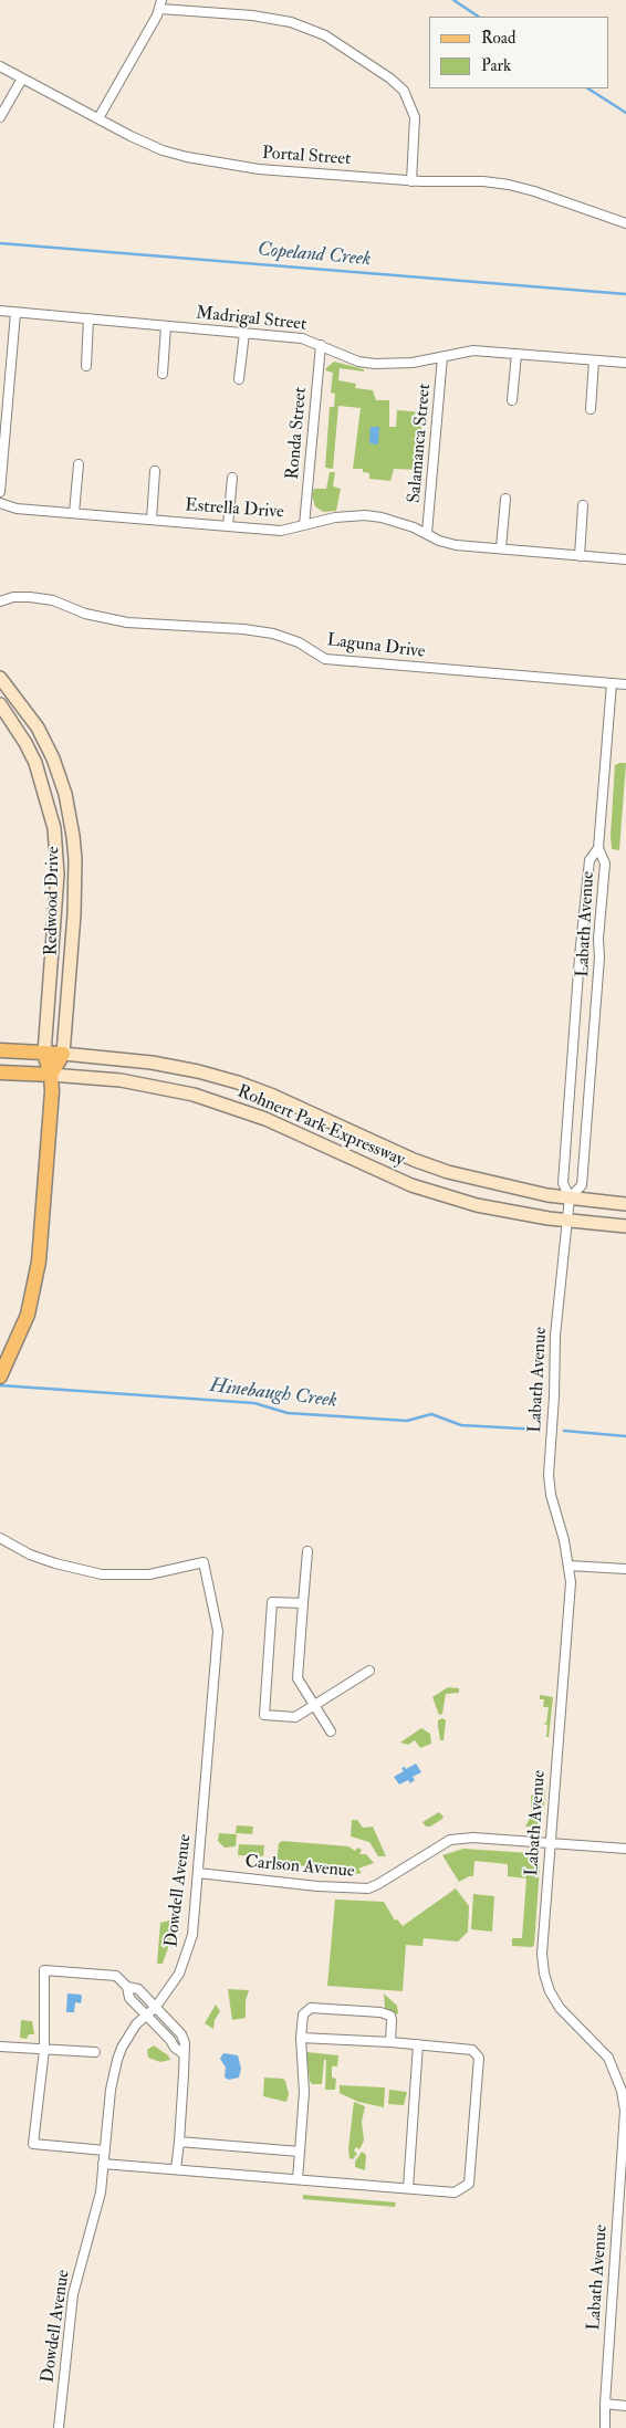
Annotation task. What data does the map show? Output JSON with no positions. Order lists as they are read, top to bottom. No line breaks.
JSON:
{"streets":{"main road":["Redwood Drive","Rohnert Park Expressway"],"street":["Portal Street","Madrigal Street","Ronda Street","Salamanca Street","Estrella Drive","Laguna Drive","Labath Avenue","Carlson Avenue","Dowdell Avenue"]},"crossings":[["Madrigal Street","Ronda Street"],["Madrigal Street","Salamanca Street"],["Ronda Street","Estrella Drive"],["Salamanca Street","Estrella Drive"],["Laguna Drive","Labath Avenue"],["Redwood Drive","Rohnert Park Expressway"],["Labath Avenue","Rohnert Park Expressway"],["Labath Avenue","Carlson Avenue"],["Carlson Avenue","Dowdell Avenue"]],"water":["Copeland Creek","Hinebaugh Creek"],"legend":["Road","Park"]}
